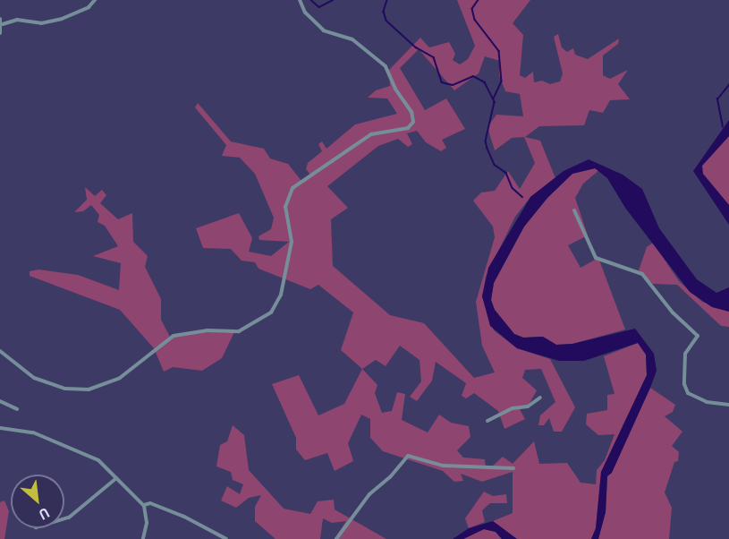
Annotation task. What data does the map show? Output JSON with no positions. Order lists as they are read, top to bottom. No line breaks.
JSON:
{"north":"bottom right"}
